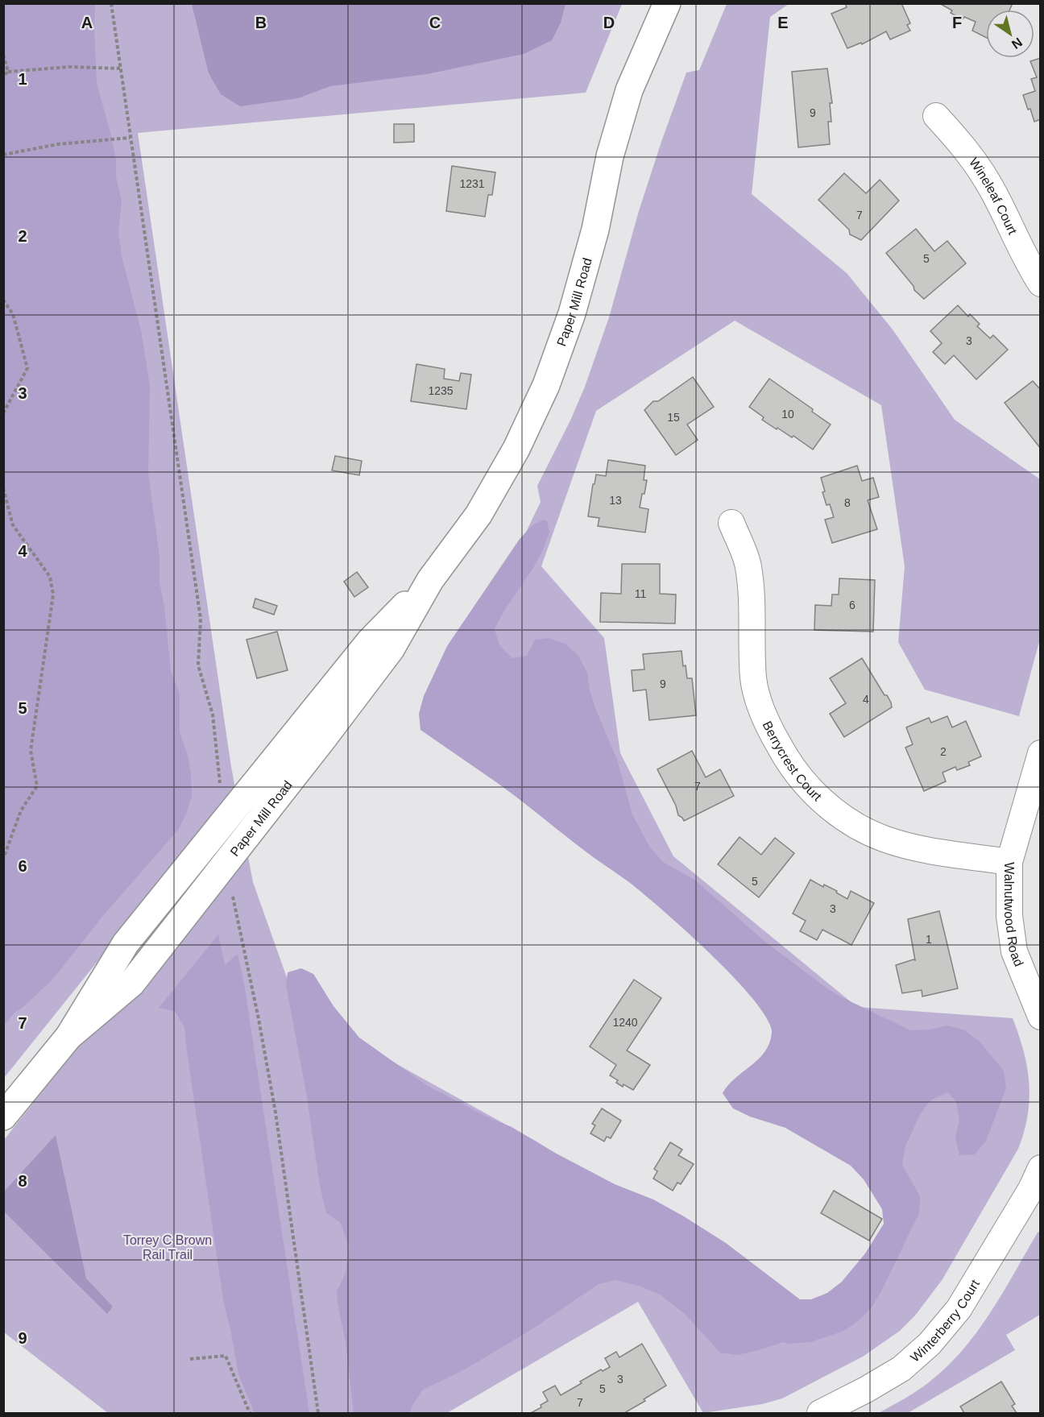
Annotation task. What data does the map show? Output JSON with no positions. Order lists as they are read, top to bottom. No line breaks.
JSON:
{"streets":{"main road":["Paper Mill Road"],"street":["Wineleaf Court","Berrycrest Court","Walnutwood Road","Winterberry Court"]},"crossings":[["Berrycrest Court","Walnutwood Road"]],"parks":["Torrey C Brown Rail Trail"],"house_numbers":["9","1231","7","5","3","1235","10","15","13","8","11","6","9","4","2","7","5","3","1","1240","3","5","7"],"north":"bottom right","grid":{"columns":["A","B","C","D","E","F"],"rows":["1","2","3","4","5","6","7","8","9"]}}
